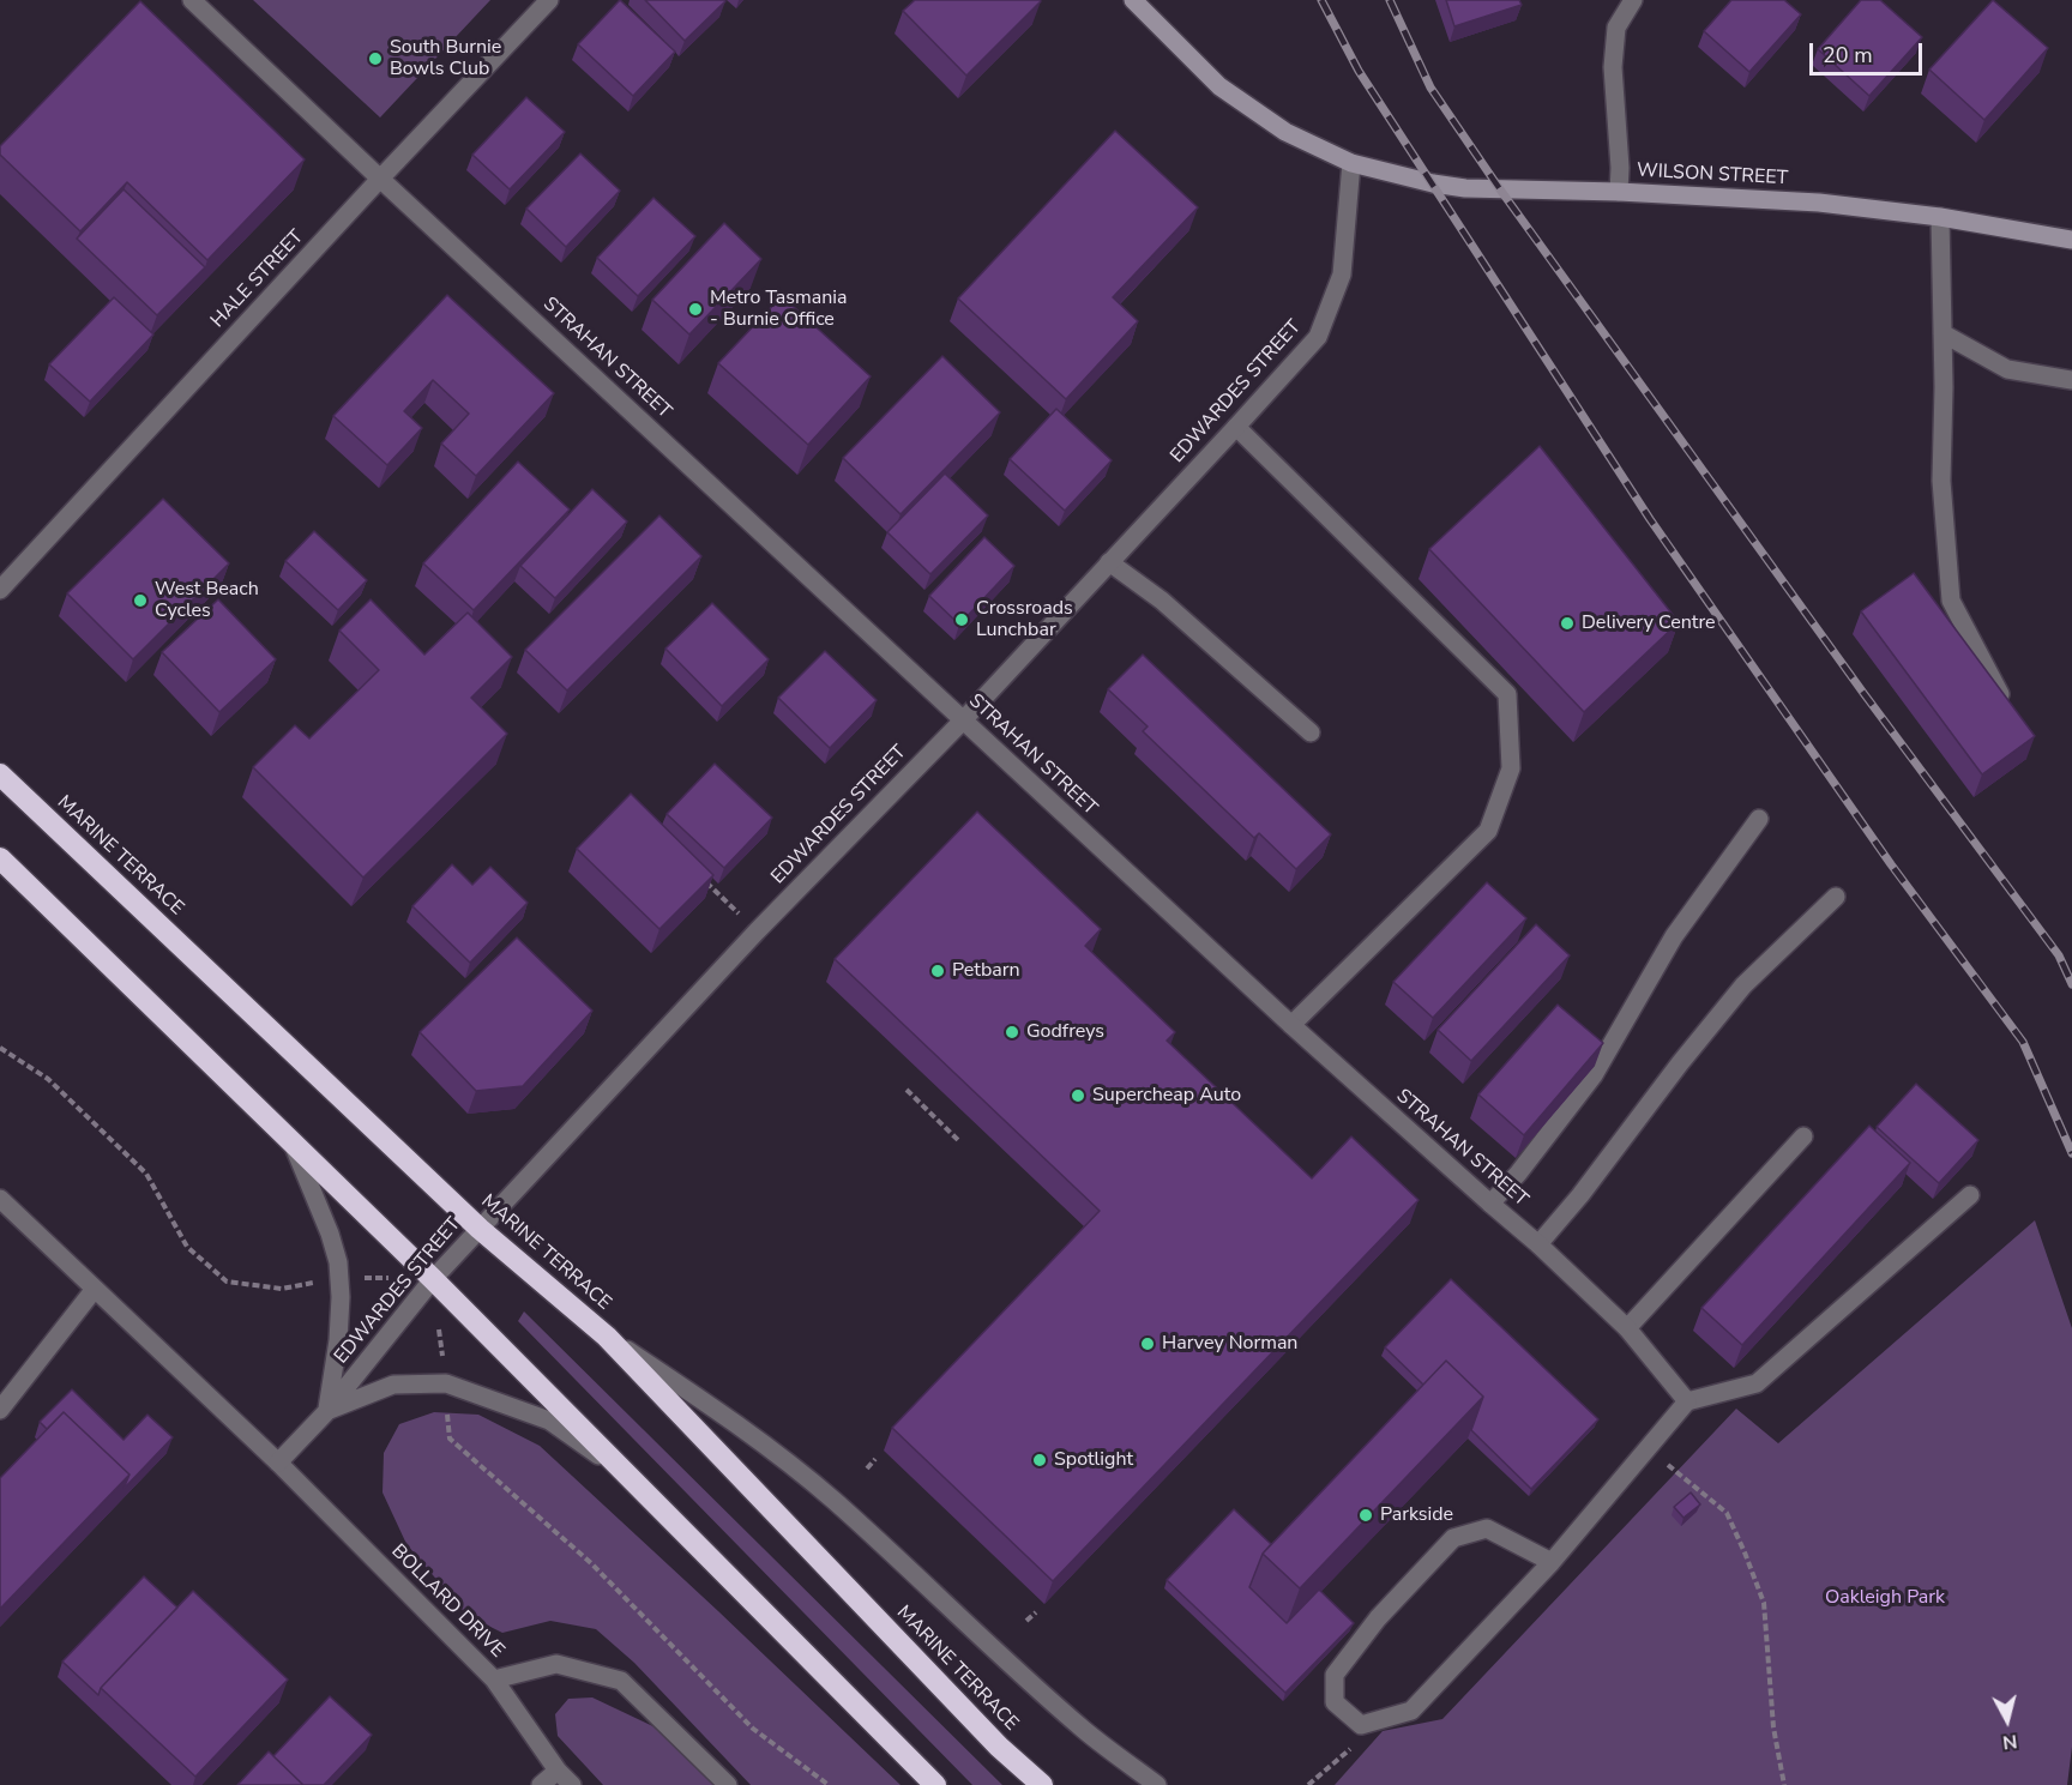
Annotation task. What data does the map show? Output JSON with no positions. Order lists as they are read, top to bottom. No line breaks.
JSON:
{"streets":{"highway":["MARINE TERRACE"],"street":["WILSON STREET","HALE STREET","STRAHAN STREET","EDWARDES STREET","BOLLARD DRIVE"]},"crossings":[["WILSON STREET","EDWARDES STREET"],["HALE STREET","STRAHAN STREET"],["STRAHAN STREET","EDWARDES STREET"],["EDWARDES STREET","MARINE TERRACE"],["EDWARDES STREET","BOLLARD DRIVE"]],"parks":["Oakleigh Park"],"places":["South Burnie Bowls Club","Metro Tasmania - Burnie Office","West Beach Cycles","Crossroads Lunchbar","Delivery Centre","Petbarn","Godfreys","Supercheap Auto","Harvey Norman","Spotlight","Parkside"],"scale_bar":"20 m","north":"bottom"}
